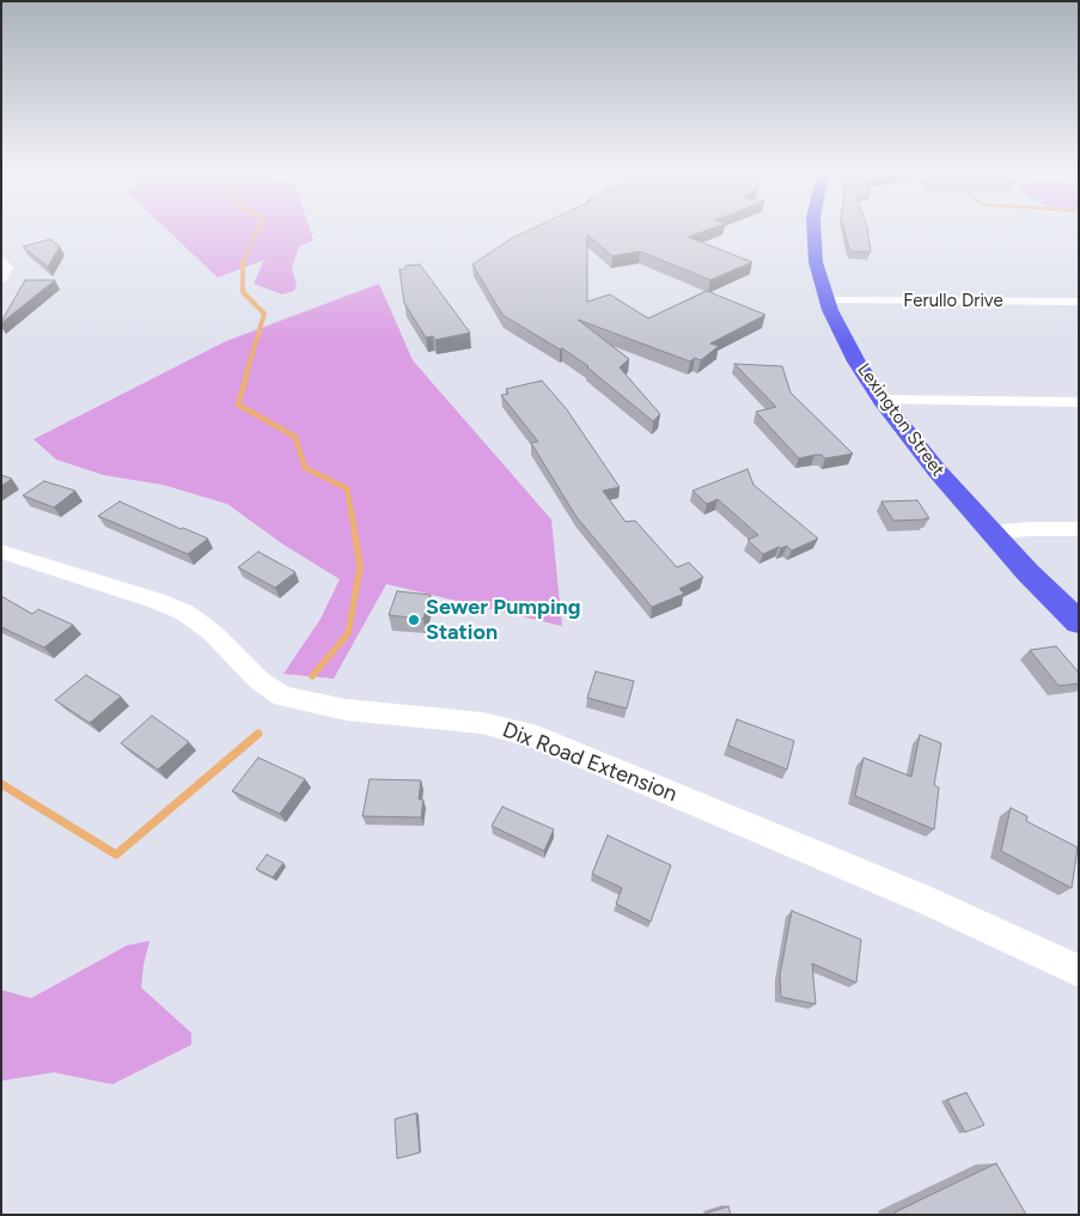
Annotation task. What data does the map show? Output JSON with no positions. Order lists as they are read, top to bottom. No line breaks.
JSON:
{"streets":{"main road":["Lexington Street"],"street":["Ferullo Drive","Dix Road Extension"]},"crossings":[["Ferullo Drive","Lexington Street"]],"places":["Sewer Pumping Station"]}
